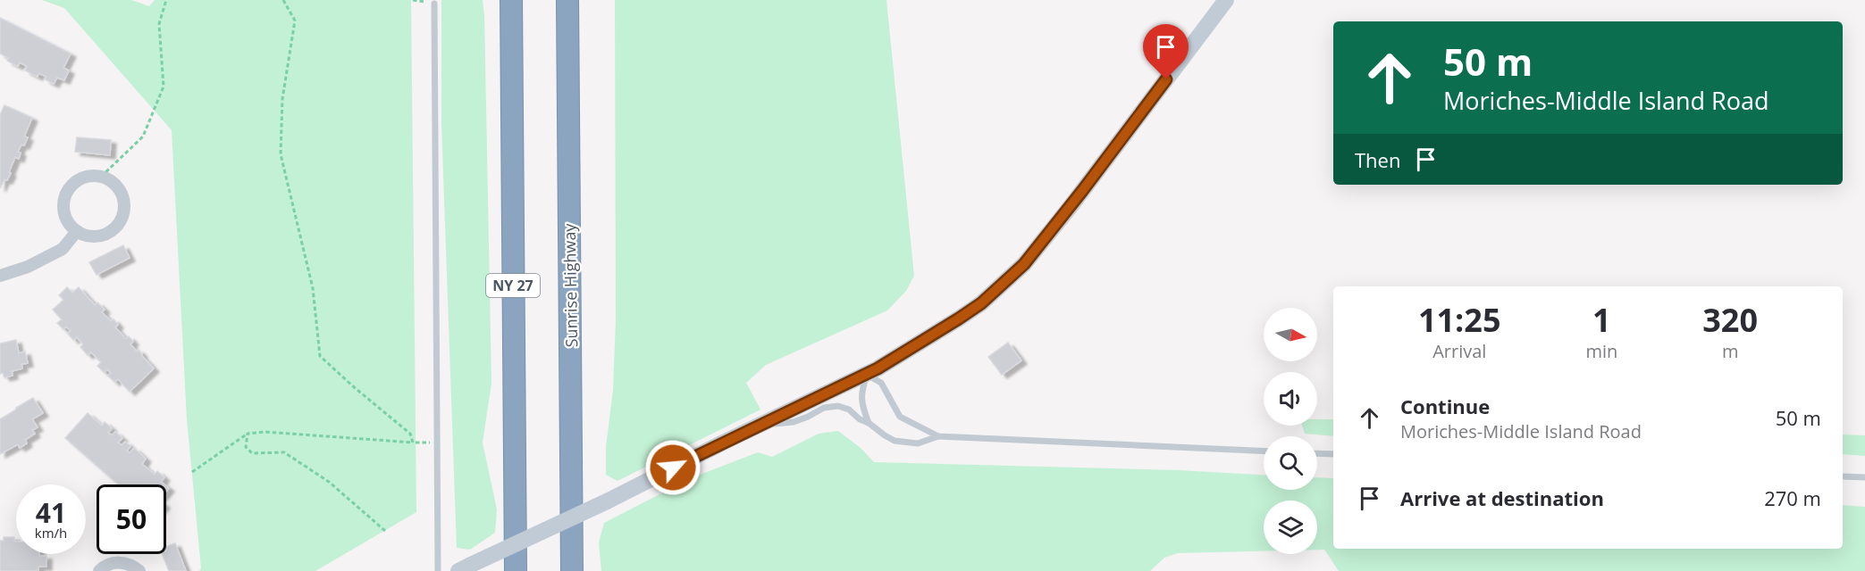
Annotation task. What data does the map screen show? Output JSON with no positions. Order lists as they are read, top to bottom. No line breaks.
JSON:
{"streets":{"highway":["NY 27","Sunrise Highway"]},"north":"right","page":{"turn":["50 m","Moriches-Middle Island Road"],"then":"Then","eta":["11:25","Arrival","1","min","320","m"],"list":[{"name":"Continue","note":"Moriches-Middle Island Road","value":"50 m"},{"name":"Arrive at destination","value":"270 m"}],"speed":"41 km/h","limit":"50"}}
